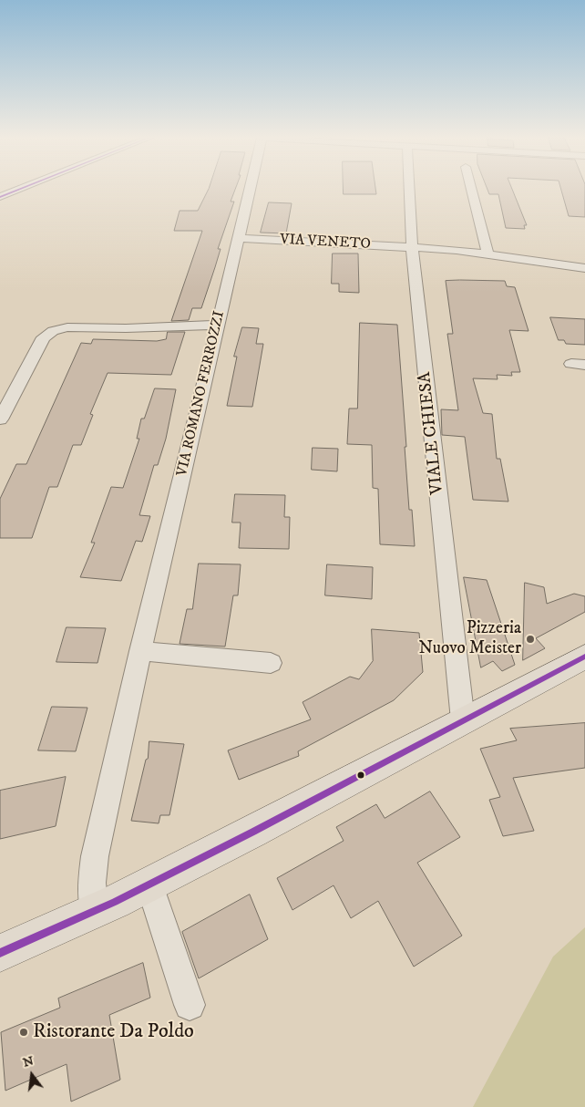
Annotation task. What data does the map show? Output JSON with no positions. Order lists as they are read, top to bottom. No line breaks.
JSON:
{"streets":{"street":["VIA VENETO","VIA ROMANO FERROZZI","VIALE CHIESA"]},"crossings":[["VIA VENETO","VIA ROMANO FERROZZI"],["VIA VENETO","VIALE CHIESA"]],"places":["Pizzeria Nuovo Meister","Ristorante Da Poldo"],"north":"top"}
